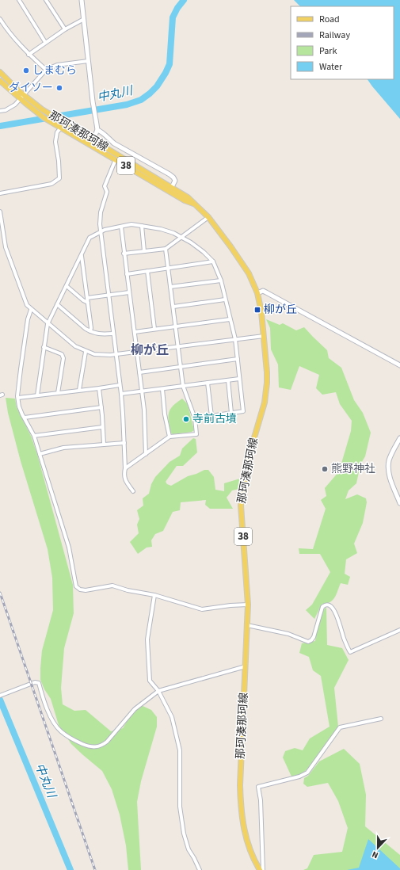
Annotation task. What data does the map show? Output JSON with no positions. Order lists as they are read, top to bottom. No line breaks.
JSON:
{"streets":{"main road":["那珂湊那珂線","38"]},"districts":["柳が丘"],"water":["中丸川"],"places":{"other":["しまむら","ダイソー","寺前古墳","熊野神社"],"transit":["柳が丘"]},"legend":["Road","Railway","Park","Water"],"north":"bottom"}
